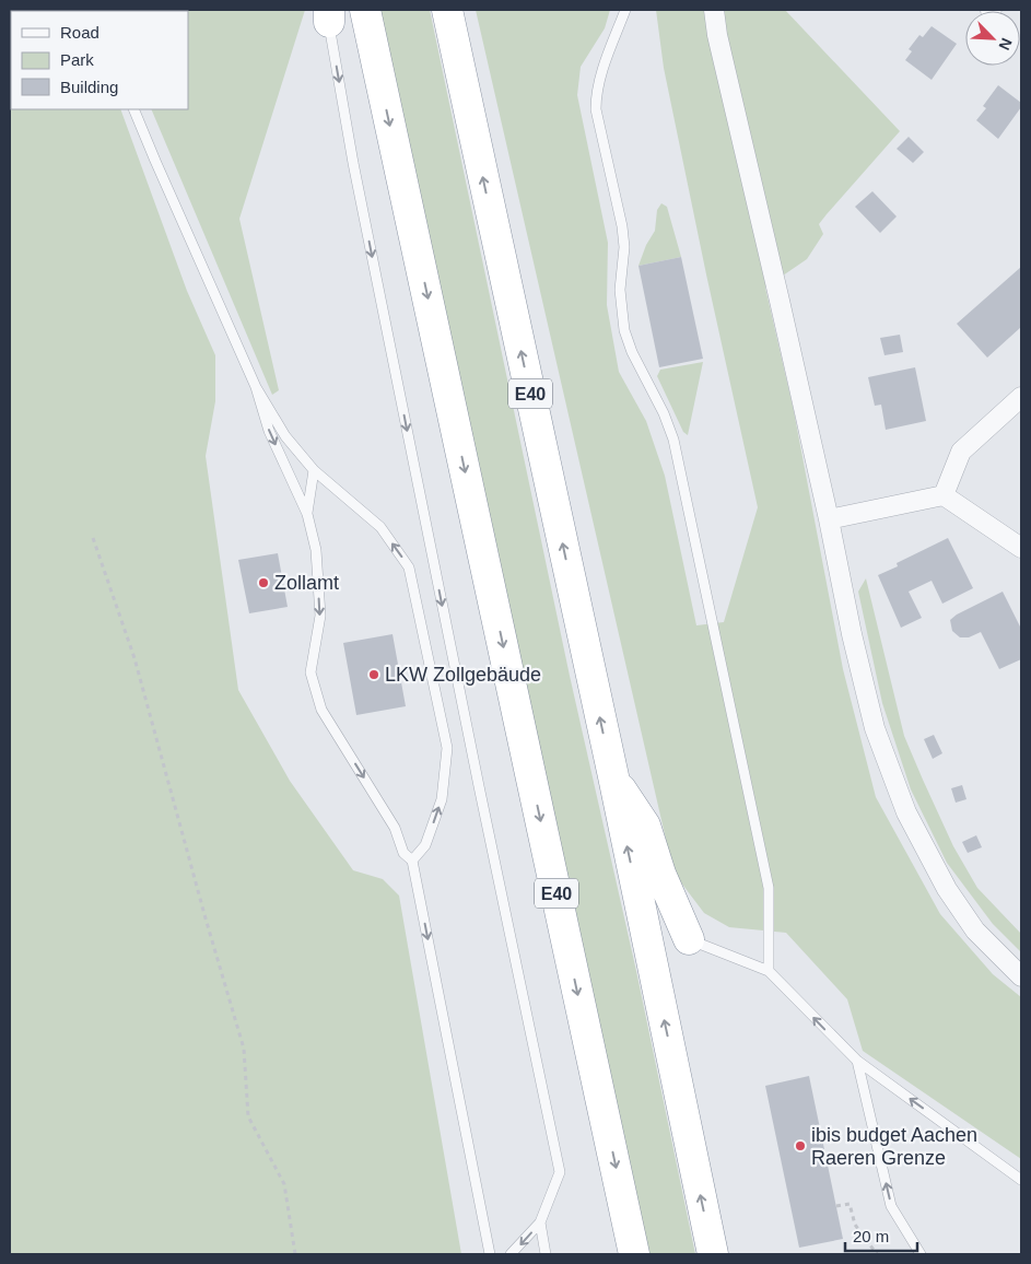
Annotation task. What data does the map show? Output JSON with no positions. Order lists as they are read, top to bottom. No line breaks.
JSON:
{"streets":{"highway":["E40"]},"places":["Zollamt","LKW Zollgebäude","ibis budget Aachen Raeren Grenze"],"legend":["Road","Park","Building"],"scale_bar":"20 m","north":"bottom right"}
